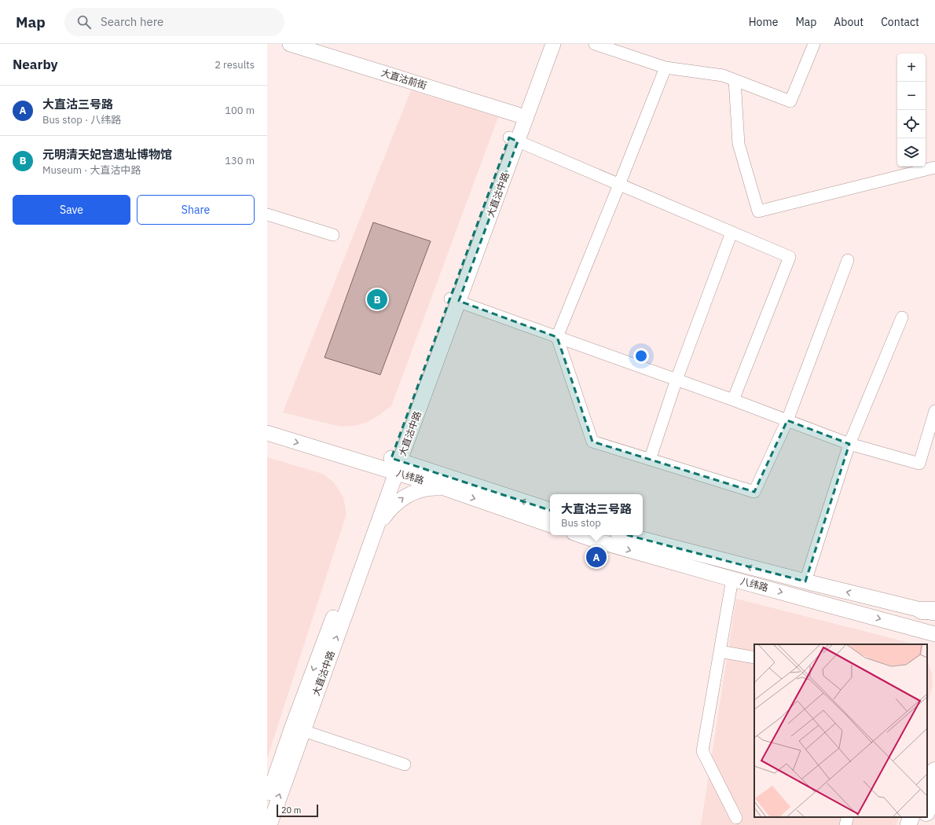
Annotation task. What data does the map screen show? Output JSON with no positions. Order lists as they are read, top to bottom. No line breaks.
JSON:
{"streets":{"street":["大直沽前街","大直沽中路","八纬路"]},"crossings":[["大直沽前街","大直沽中路"],["大直沽中路","八纬路"]],"scale_bar":"20 m","page":{"header":"Map","search":"Search here","nav":["Home","Map","About","Contact"],"heading":["Nearby","2 results"],"map_buttons":["+","−"],"list":[{"mark":"A","name":"大直沽三号路","note":"Bus stop · 八纬路","value":"100 m"},{"mark":"B","name":"元明清天妃宫遗址博物馆","note":"Museum · 大直沽中路","value":"130 m"}],"buttons":["Save","Share"],"pins":["B","A"],"popup":["大直沽三号路","Bus stop"],"scale":"20 m"}}
